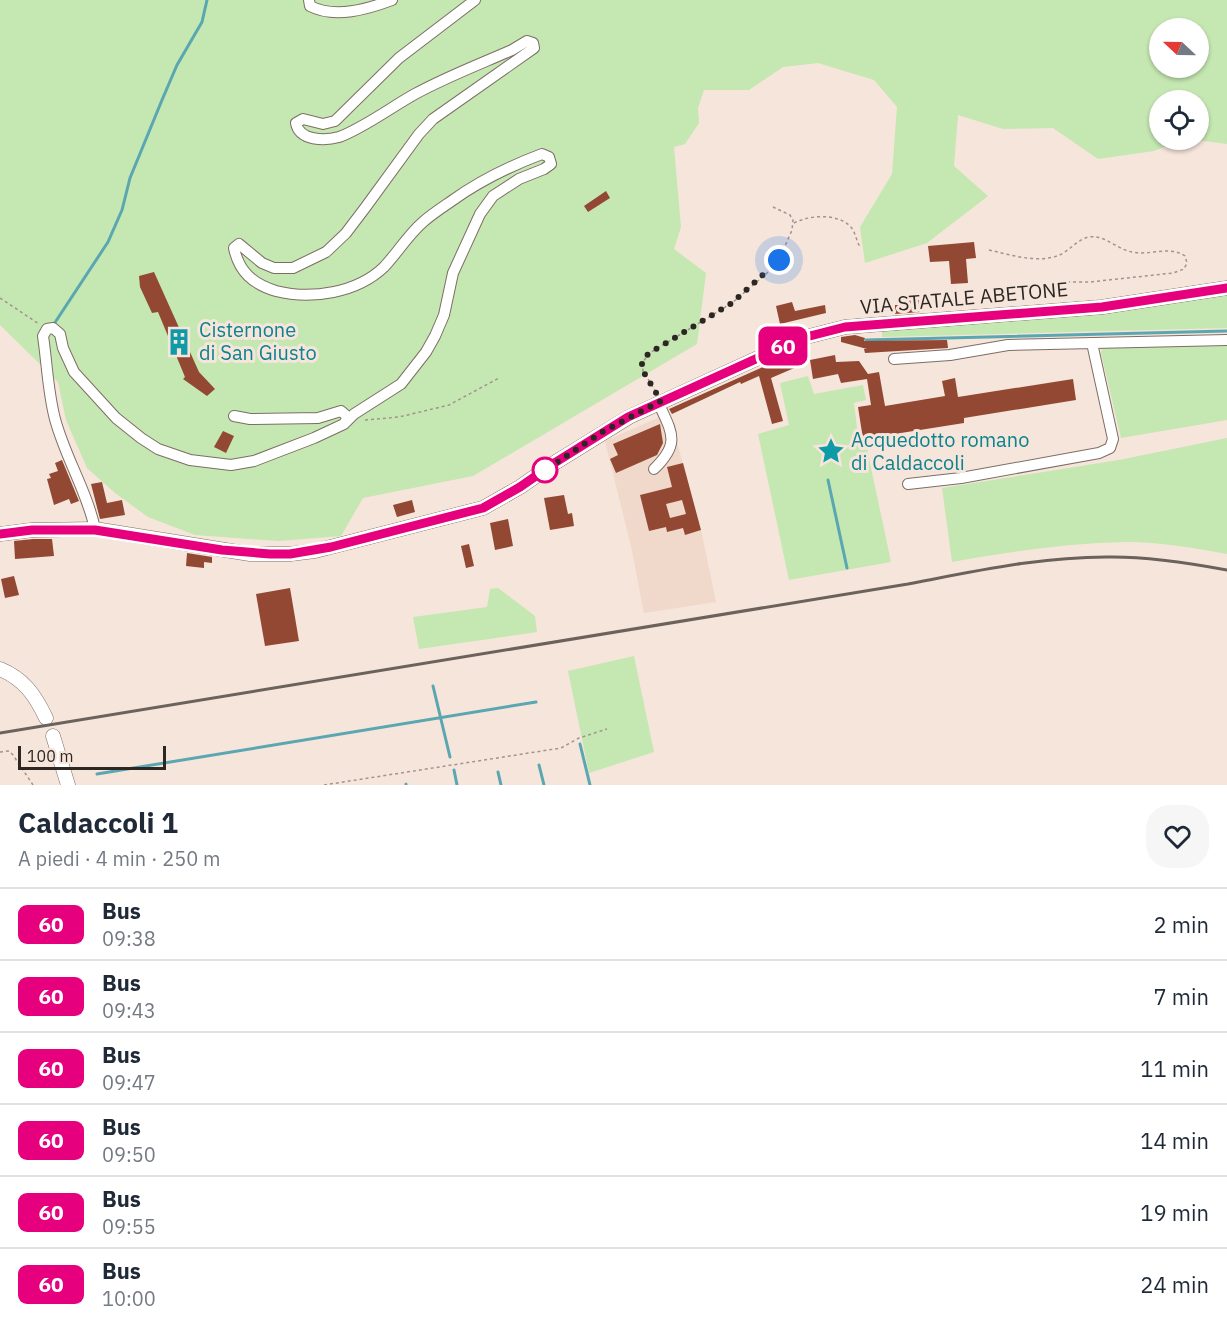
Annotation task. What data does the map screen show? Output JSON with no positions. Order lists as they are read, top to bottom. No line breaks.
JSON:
{"streets":{"main road":["VIA STATALE ABETONE"]},"places":{"building":["Cisternone di San Giusto"],"place":["Acquedotto romano di Caldaccoli"]},"lines":["bus line 60"],"scale_bar":"100 m","north":"left","page":{"on_map":"60","scale":"100 m","heading":["Caldaccoli 1","A piedi · 4 min · 250 m"],"list":[{"mark":"60","name":"Bus","note":"09:38","value":"2 min"},{"mark":"60","name":"Bus","note":"09:43","value":"7 min"},{"mark":"60","name":"Bus","note":"09:47","value":"11 min"},{"mark":"60","name":"Bus","note":"09:50","value":"14 min"},{"mark":"60","name":"Bus","note":"09:55","value":"19 min"},{"mark":"60","name":"Bus","note":"10:00","value":"24 min"}]}}
